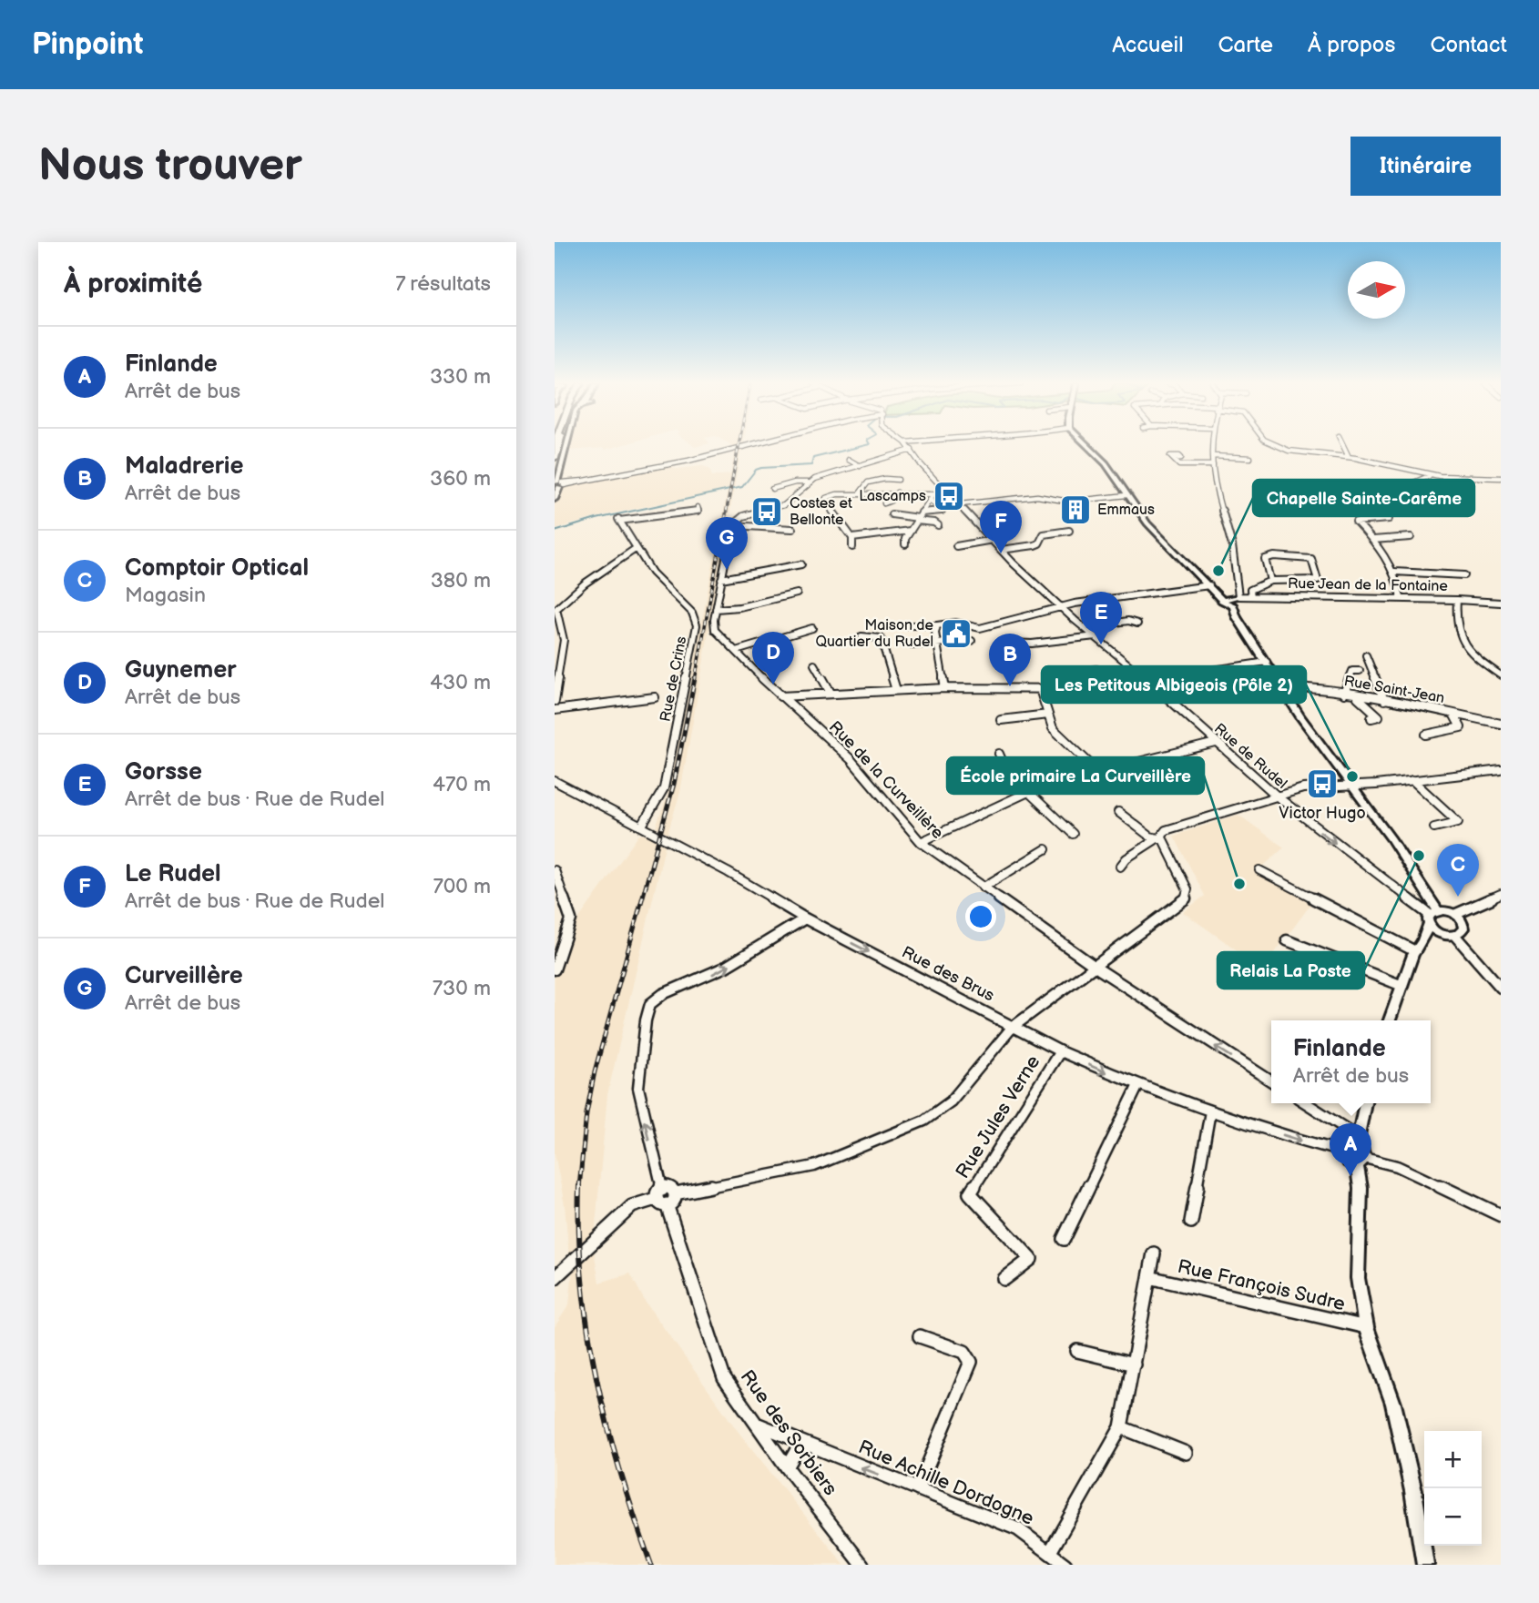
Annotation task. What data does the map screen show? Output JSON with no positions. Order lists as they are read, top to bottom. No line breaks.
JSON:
{"streets":{"street":["Rue Jean de la Fontaine","Rue de Crins","Rue Saint-Jean","Rue de Rudel","Rue de la Curveillère","Rue des Brus","Rue Jules Verne","Rue François Sudre","Rue des Sorbiers","Rue Achille Dordogne"]},"crossings":[["Rue de Crins","Rue des Brus"],["Rue des Brus","Rue Jules Verne"],["Rue des Brus","Rue des Sorbiers"],["Rue des Sorbiers","Rue Achille Dordogne"]],"one_way":["Rue des Brus","Rue des Sorbiers","Rue Achille Dordogne"],"places":{"bus stop":["Lascamps","Costes et Bellonte","Victor Hugo"],"building":["Emmaus"],"other":["Chapelle Sainte-Carême","Les Petitous Albigeois (Pôle 2)","Relais La Poste","École primaire La Curveillère"],"public building":["Maison de Quartier du Rudel"]},"north":"right","page":{"header":"Pinpoint","nav":["Accueil","Carte","À propos","Contact"],"buttons":"Itinéraire","title":"Nous trouver","heading":["À proximité","7 résultats"],"list":[{"mark":"A","name":"Finlande","note":"Arrêt de bus","value":"330 m"},{"mark":"B","name":"Maladrerie","note":"Arrêt de bus","value":"360 m"},{"mark":"C","name":"Comptoir Optical","note":"Magasin","value":"380 m"},{"mark":"D","name":"Guynemer","note":"Arrêt de bus","value":"430 m"},{"mark":"E","name":"Gorsse","note":"Arrêt de bus · Rue de Rudel","value":"470 m"},{"mark":"F","name":"Le Rudel","note":"Arrêt de bus · Rue de Rudel","value":"700 m"},{"mark":"G","name":"Curveillère","note":"Arrêt de bus","value":"730 m"}],"pins":["F","G","E","D","B","C","A"],"popup":["Finlande","Arrêt de bus"],"map_buttons":["+","−"]}}
